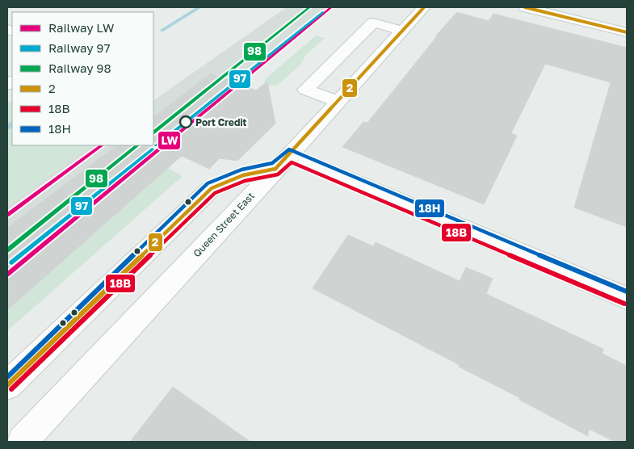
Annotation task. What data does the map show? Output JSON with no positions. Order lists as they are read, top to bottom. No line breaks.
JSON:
{"streets":{"street":["Queen Street East"]},"places":["Port Credit"],"lines":["rail line LW","rail line 98","transit line 2","rail line 97","transit line 18H","transit line 18B"],"legend":["Railway LW","Railway 97","Railway 98","2","18B","18H"]}
